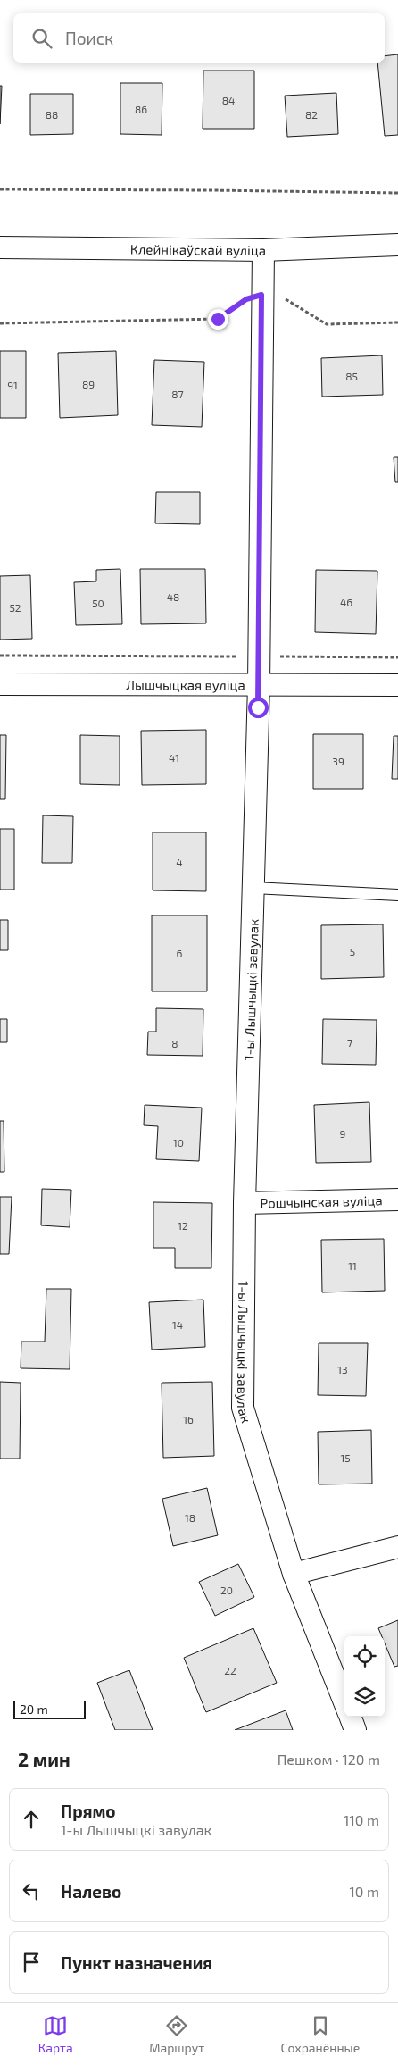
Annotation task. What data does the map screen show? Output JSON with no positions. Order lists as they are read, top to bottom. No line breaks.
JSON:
{"streets":{"street":["Клейнікаўскай вуліца","Лышчыцкая вуліца","1-ы Лышчыцкі завулак","Рошчынская вуліца"]},"crossings":[["Клейнікаўскай вуліца","1-ы Лышчыцкі завулак"],["Лышчыцкая вуліца","1-ы Лышчыцкі завулак"],["1-ы Лышчыцкі завулак","Рошчынская вуліца"]],"house_numbers":["84","86","88","82","85","89","91","87","48","46","50","52","41","39","4","5","6","7","8","9","10","12","11","14","13","16","15","18","20","22"],"scale_bar":"20 m","page":{"search":"Поиск","scale":"20 m","heading":["2 мин","Пешком · 120 m"],"list":[["Прямо","1-ы Лышчыцкі завулак","110 m"],["Налево","10 m"],"Пункт назначения"],"nav":["Карта","Маршрут","Сохранённые"]}}
